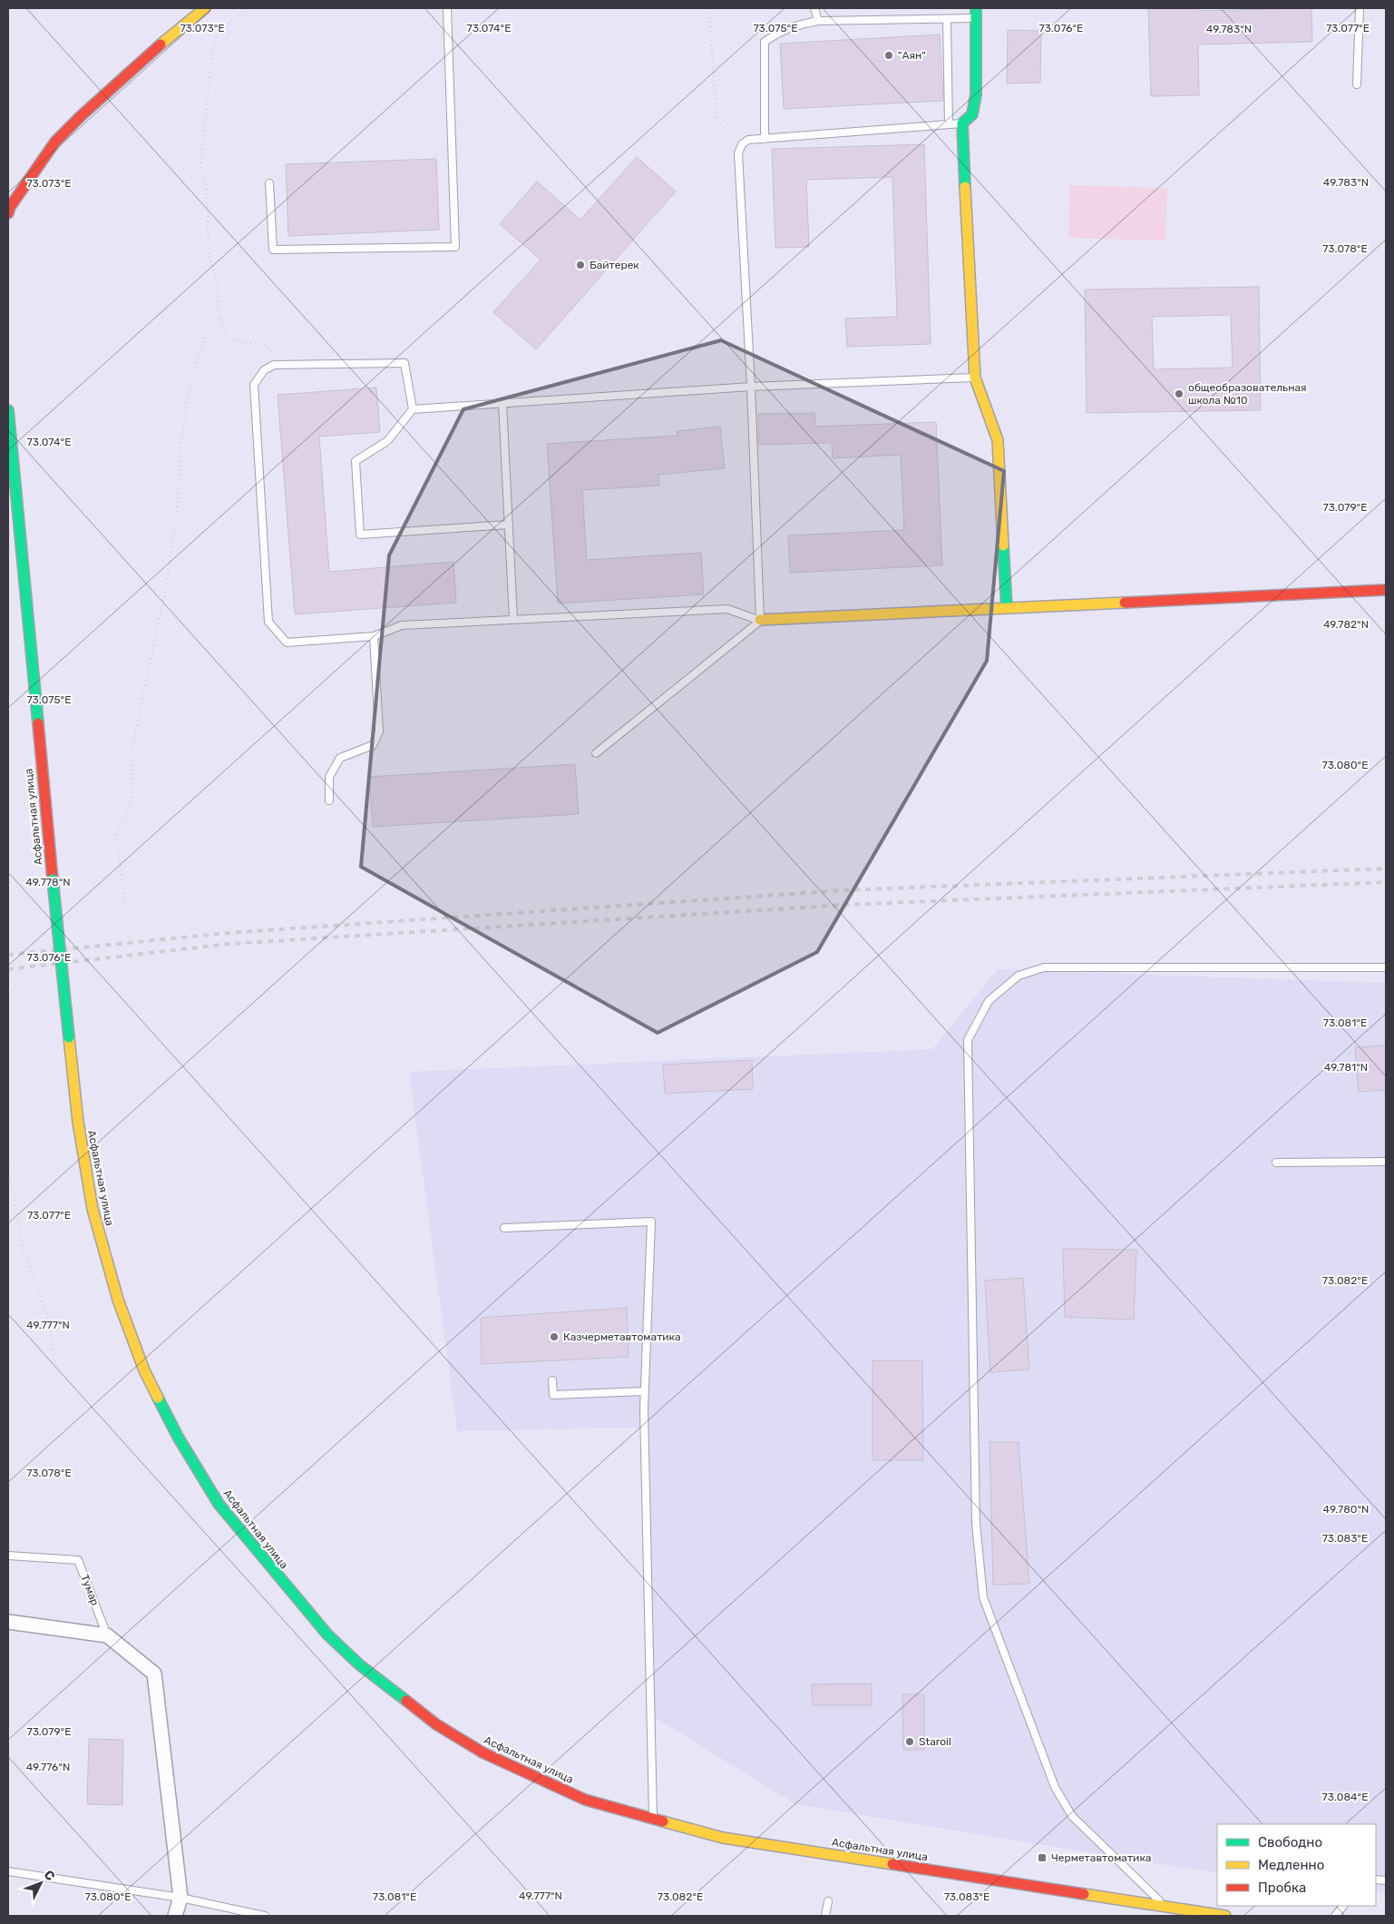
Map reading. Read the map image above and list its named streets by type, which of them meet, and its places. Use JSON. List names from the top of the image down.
{
  "streets": {
    "main road": ["Асфальтная улица"],
    "lane": ["Тумар"]
  },
  "places": {
    "other": [
      "\"Аян\"",
      "Байтерек",
      "общеобразовательная школа №10",
      "Казчерметавтоматика",
      "Staroil"
    ],
    "transit": ["Черметавтоматика"]
  },
  "legend": ["Свободно", "Медленно", "Пробка"],
  "north": "top right",
  "coordinates": [
    "73.076°E",
    "73.073°E",
    "73.074°E",
    "73.075°E",
    "73.077°E",
    "49.783°N",
    "73.078°E",
    "73.079°E",
    "49.782°N",
    "73.080°E",
    "49.778°N",
    "73.081°E",
    "49.781°N",
    "73.082°E",
    "49.777°N",
    "49.780°N",
    "73.083°E",
    "49.776°N",
    "73.084°E"
  ]
}
